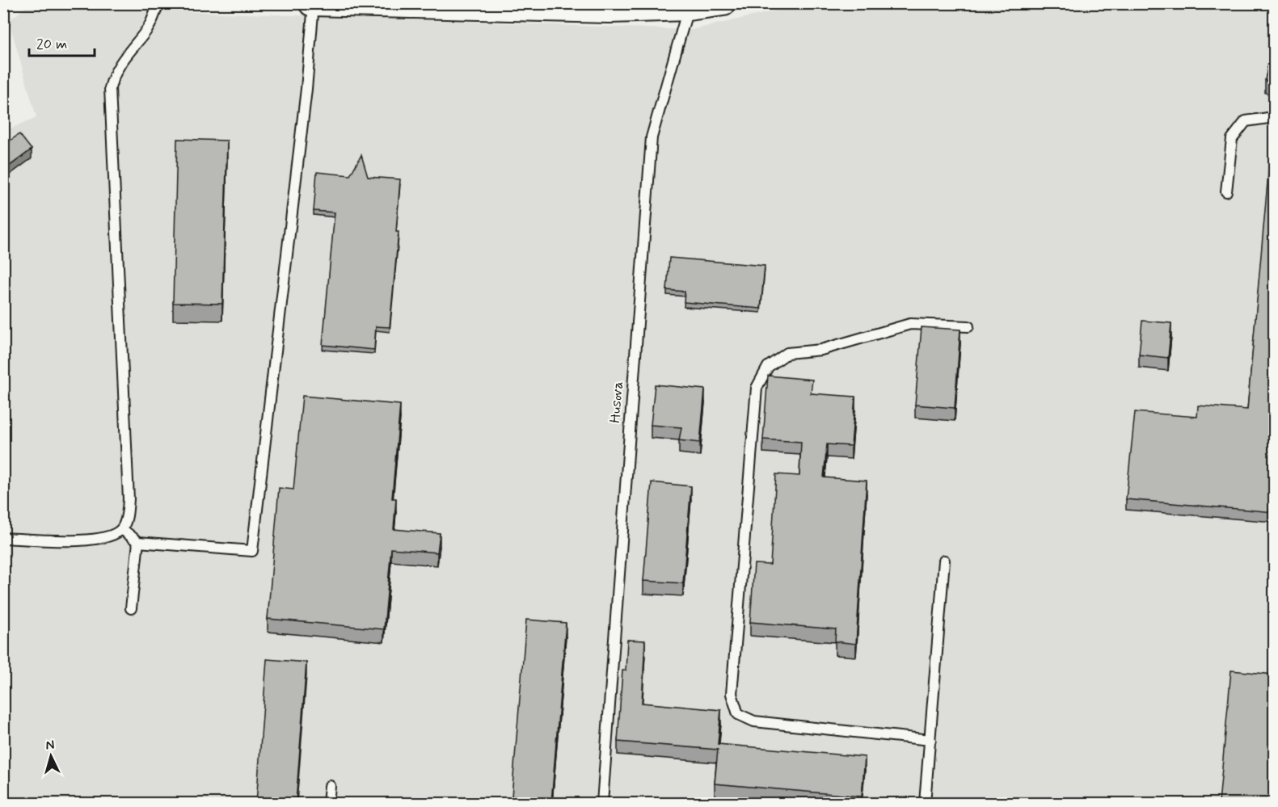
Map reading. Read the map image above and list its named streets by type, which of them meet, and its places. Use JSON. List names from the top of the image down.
{
  "streets": {
    "lane": ["Husova"]
  },
  "scale_bar": "20 m",
  "north": "top"
}
